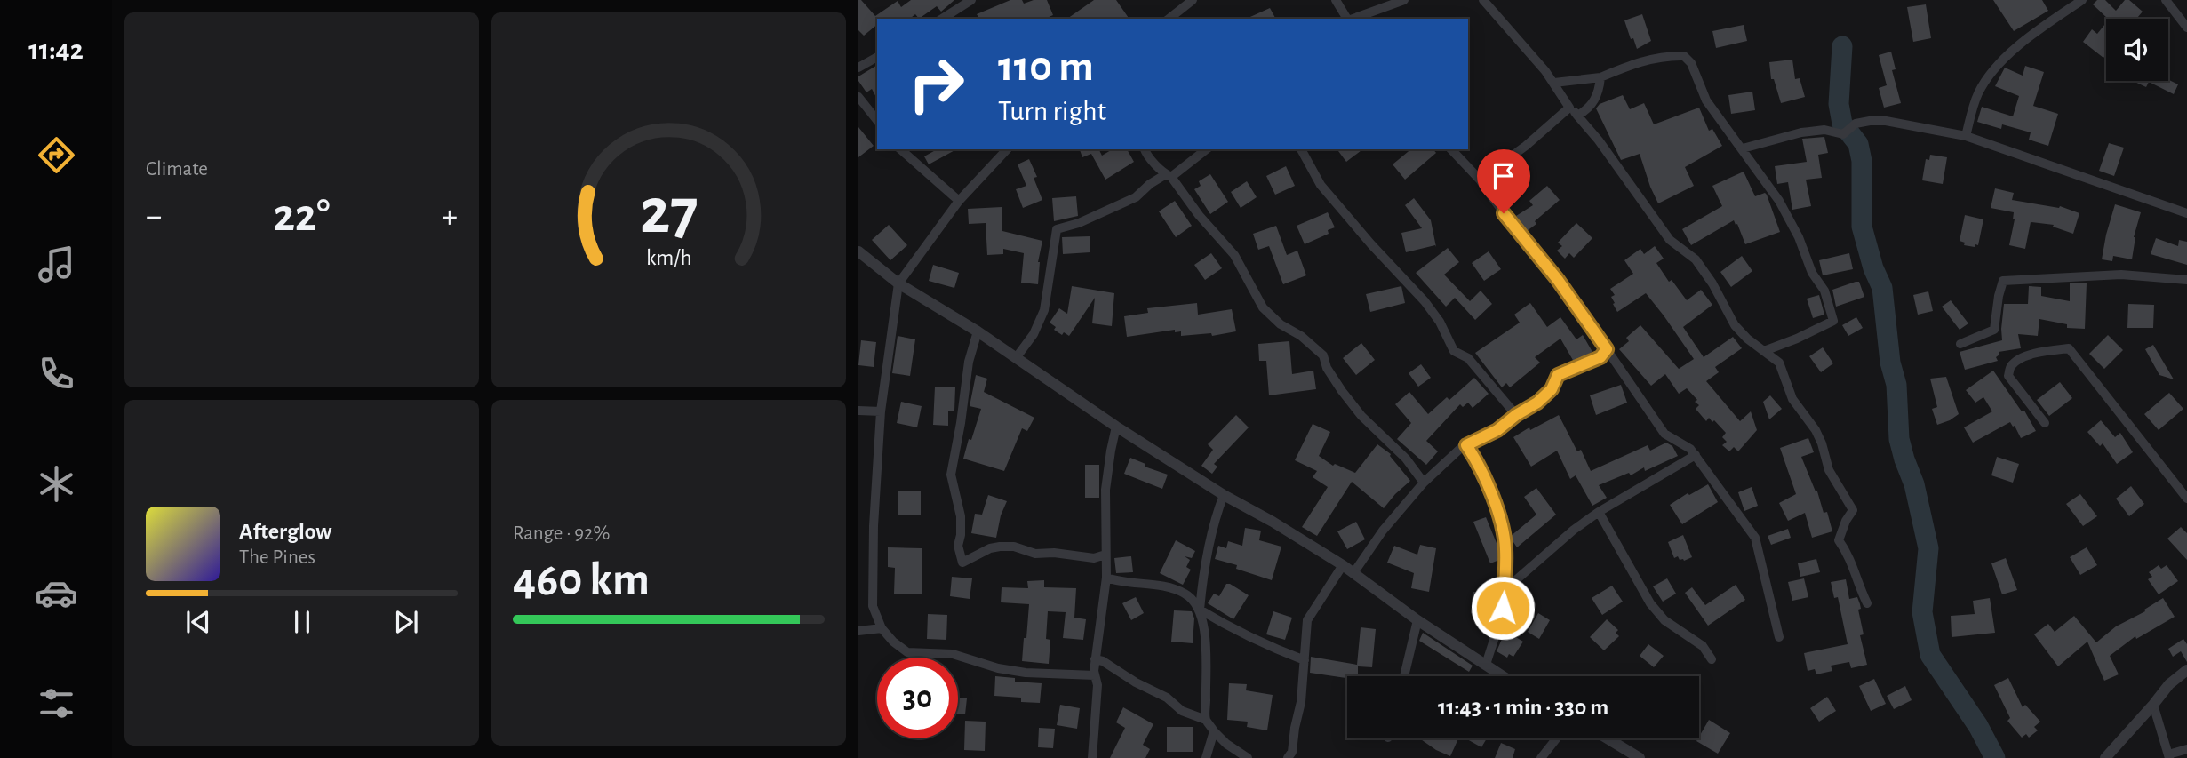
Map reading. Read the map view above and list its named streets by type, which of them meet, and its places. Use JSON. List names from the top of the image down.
{
  "page": {
    "tabs": "11:42",
    "tile": [
      "Climate",
      ["Range · 92%", "460 km"]
    ],
    "turn": ["110 m", "Turn right"],
    "heat": ["−", "22°", "+"],
    "song": ["Afterglow", "The Pines"],
    "limit": "30",
    "trip": "11:43 · 1 min · 330 m",
    "gauge": ["27", "km/h"]
  }
}
